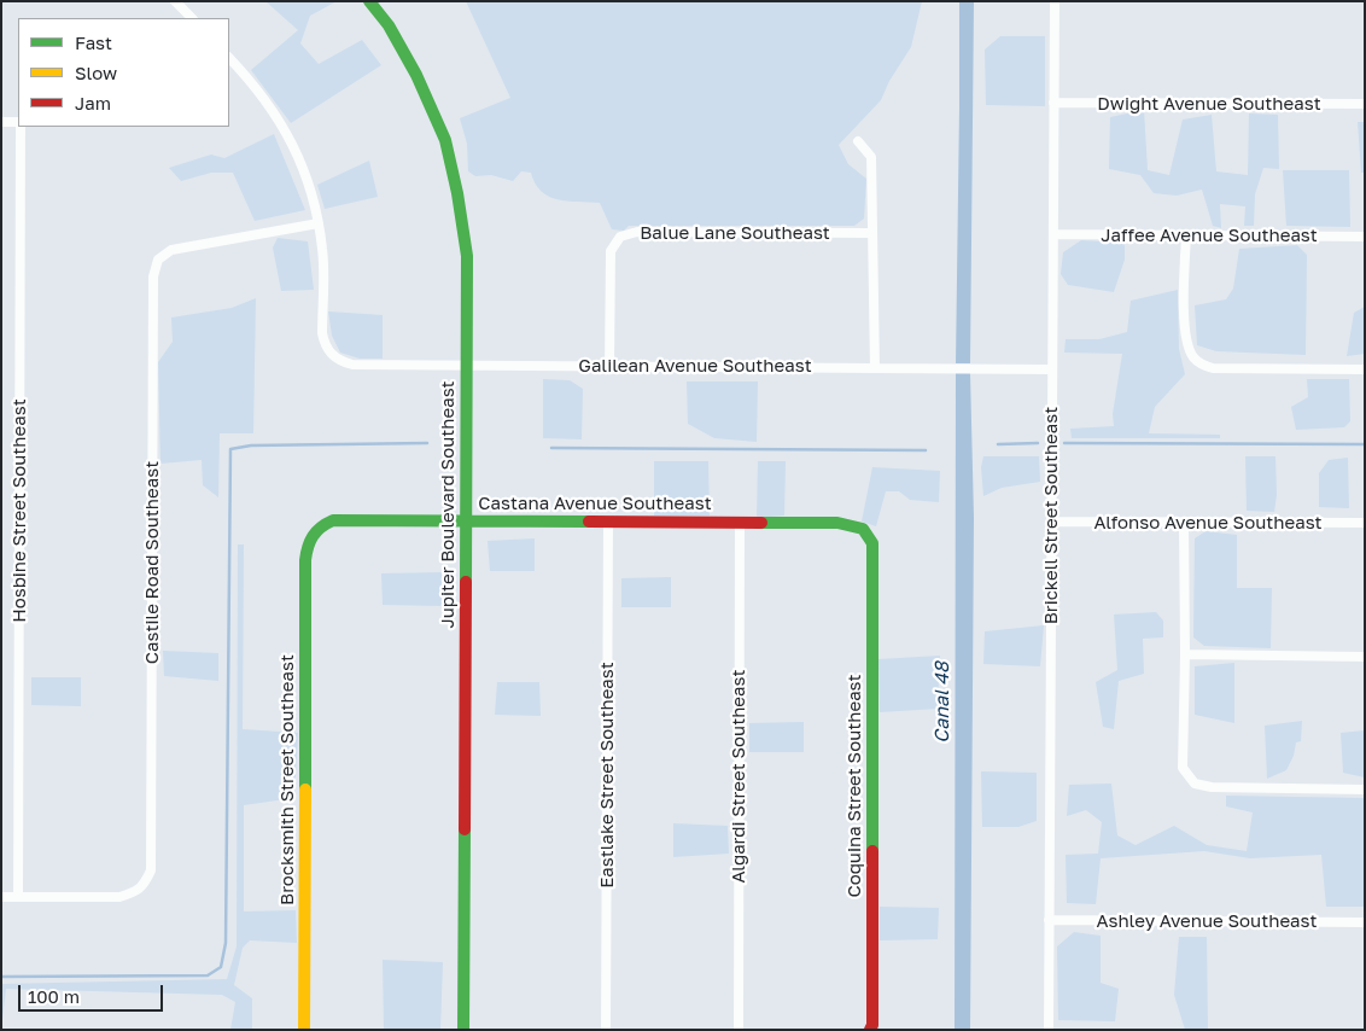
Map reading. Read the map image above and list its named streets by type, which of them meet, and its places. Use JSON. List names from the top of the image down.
{
  "streets": {
    "street": [
      "Dwight Avenue Southeast",
      "Balue Lane Southeast",
      "Jaffee Avenue Southeast",
      "Galilean Avenue Southeast",
      "Castana Avenue Southeast",
      "Jupiter Boulevard Southeast",
      "Hosbine Street Southeast",
      "Brickell Street Southeast",
      "Alfonso Avenue Southeast",
      "Castile Road Southeast",
      "Eastlake Street Southeast",
      "Algardi Street Southeast",
      "Brocksmith Street Southeast",
      "Coquina Street Southeast",
      "Ashley Avenue Southeast"
    ]
  },
  "crossings": [
    ["Dwight Avenue Southeast", "Brickell Street Southeast"],
    ["Balue Lane Southeast", "Galilean Avenue Southeast"],
    ["Jaffee Avenue Southeast", "Brickell Street Southeast"],
    ["Galilean Avenue Southeast", "Jupiter Boulevard Southeast"],
    ["Galilean Avenue Southeast", "Brickell Street Southeast"],
    ["Galilean Avenue Southeast", "Castile Road Southeast"],
    ["Castana Avenue Southeast", "Jupiter Boulevard Southeast"],
    ["Castana Avenue Southeast", "Eastlake Street Southeast"],
    ["Castana Avenue Southeast", "Algardi Street Southeast"],
    ["Castana Avenue Southeast", "Brocksmith Street Southeast"],
    ["Castana Avenue Southeast", "Coquina Street Southeast"],
    ["Hosbine Street Southeast", "Castile Road Southeast"],
    ["Brickell Street Southeast", "Alfonso Avenue Southeast"],
    ["Brickell Street Southeast", "Ashley Avenue Southeast"]
  ],
  "water": ["Canal 48"],
  "legend": ["Fast", "Slow", "Jam"],
  "scale_bar": "100 m"
}
